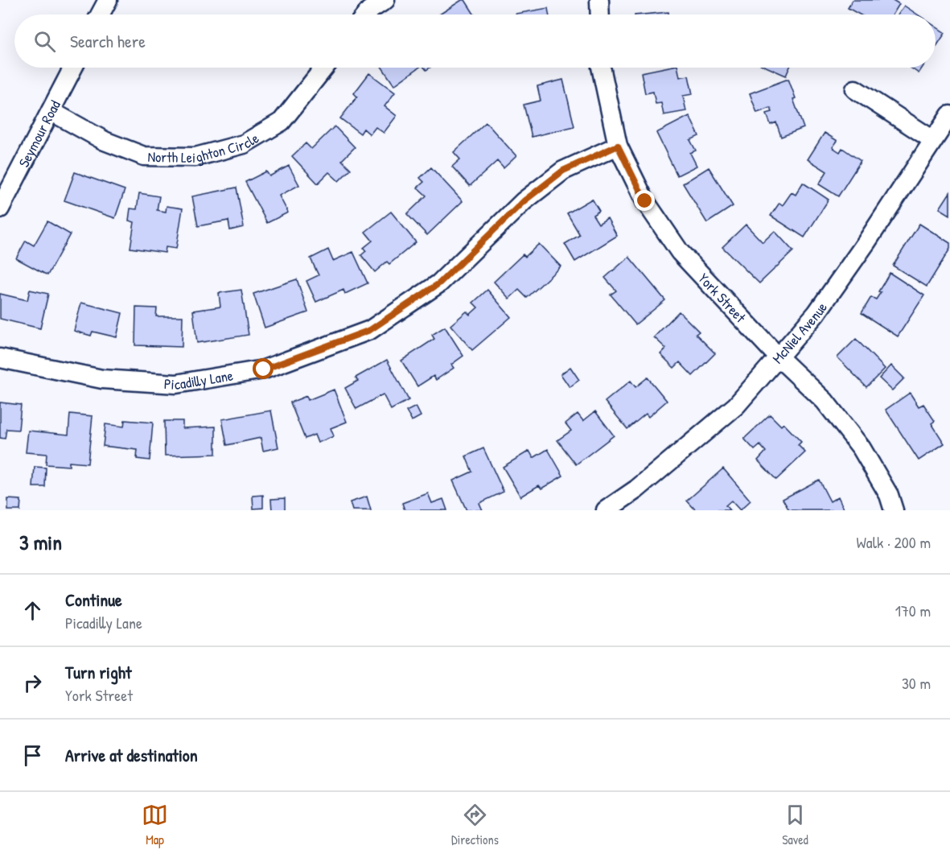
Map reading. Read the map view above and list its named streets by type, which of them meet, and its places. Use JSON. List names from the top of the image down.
{
  "streets": {
    "street": [
      "Seymour Road",
      "North Leighton Circle",
      "York Street",
      "McNiel Avenue",
      "Picadilly Lane"
    ]
  },
  "crossings": [
    ["Seymour Road", "North Leighton Circle"],
    ["York Street", "McNiel Avenue"],
    ["York Street", "Picadilly Lane"]
  ],
  "page": {
    "search": "Search here",
    "heading": ["3 min", "Walk · 200 m"],
    "list": [
      ["Continue", "Picadilly Lane", "170 m"],
      ["Turn right", "York Street", "30 m"],
      "Arrive at destination"
    ],
    "nav": ["Map", "Directions", "Saved"]
  }
}
